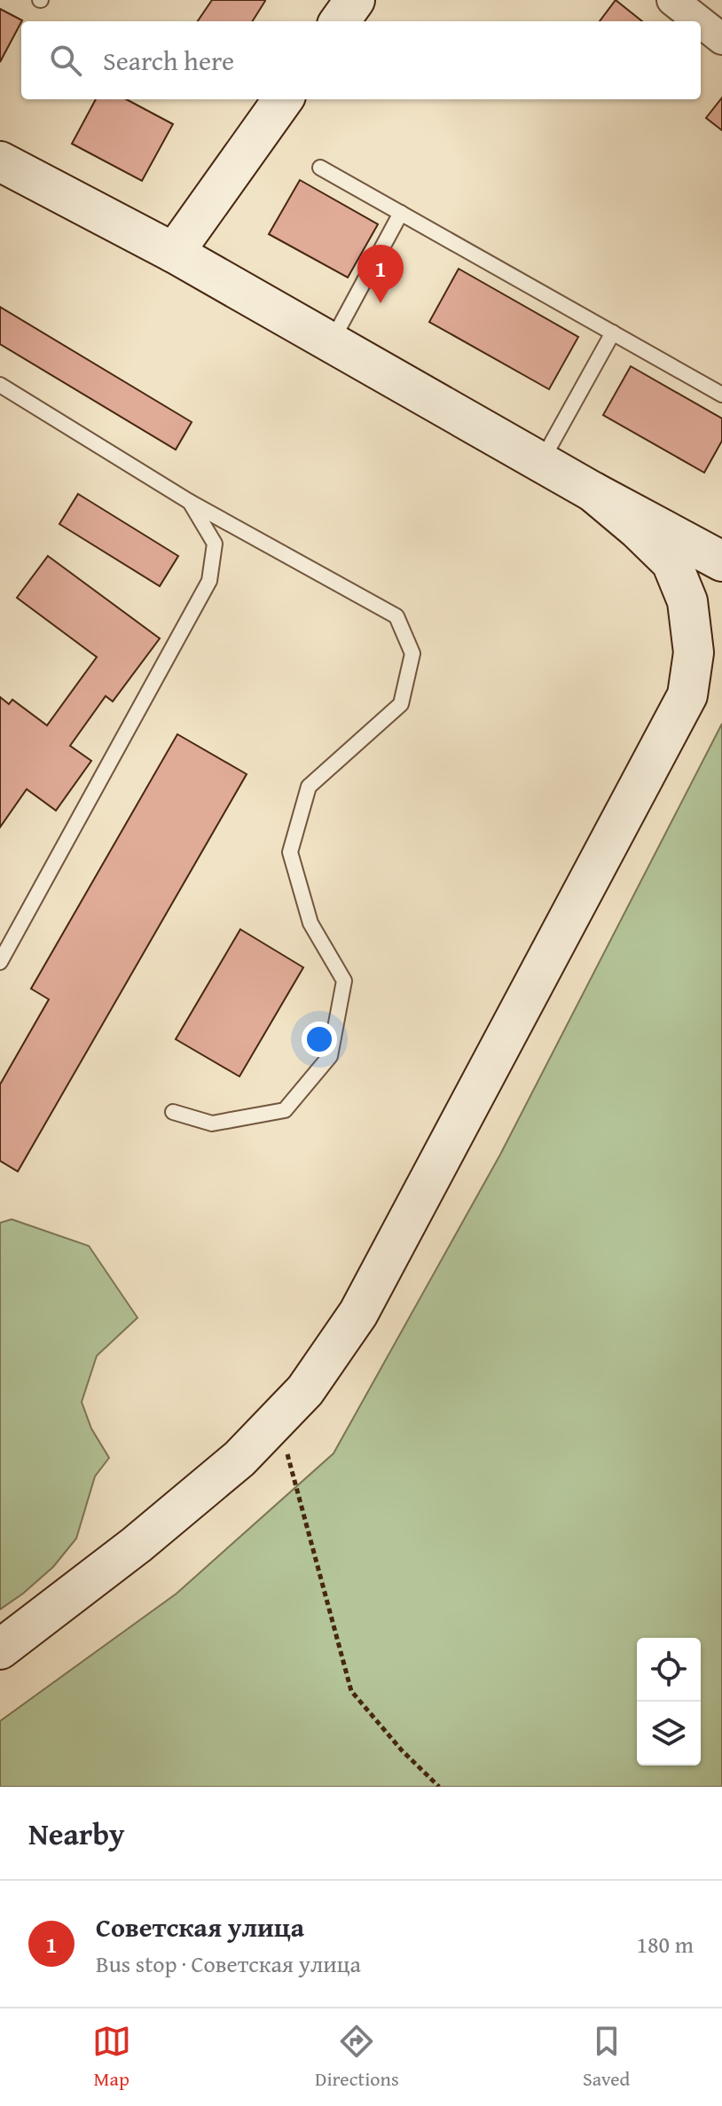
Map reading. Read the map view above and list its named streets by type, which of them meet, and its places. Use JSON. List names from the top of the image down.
{
  "page": {
    "search": "Search here",
    "pins": "1",
    "heading": "Nearby",
    "list": [
      {
        "mark": "1",
        "name": "Советская улица",
        "note": "Bus stop · Советская улица",
        "value": "180 m"
      }
    ],
    "nav": ["Map", "Directions", "Saved"]
  }
}
